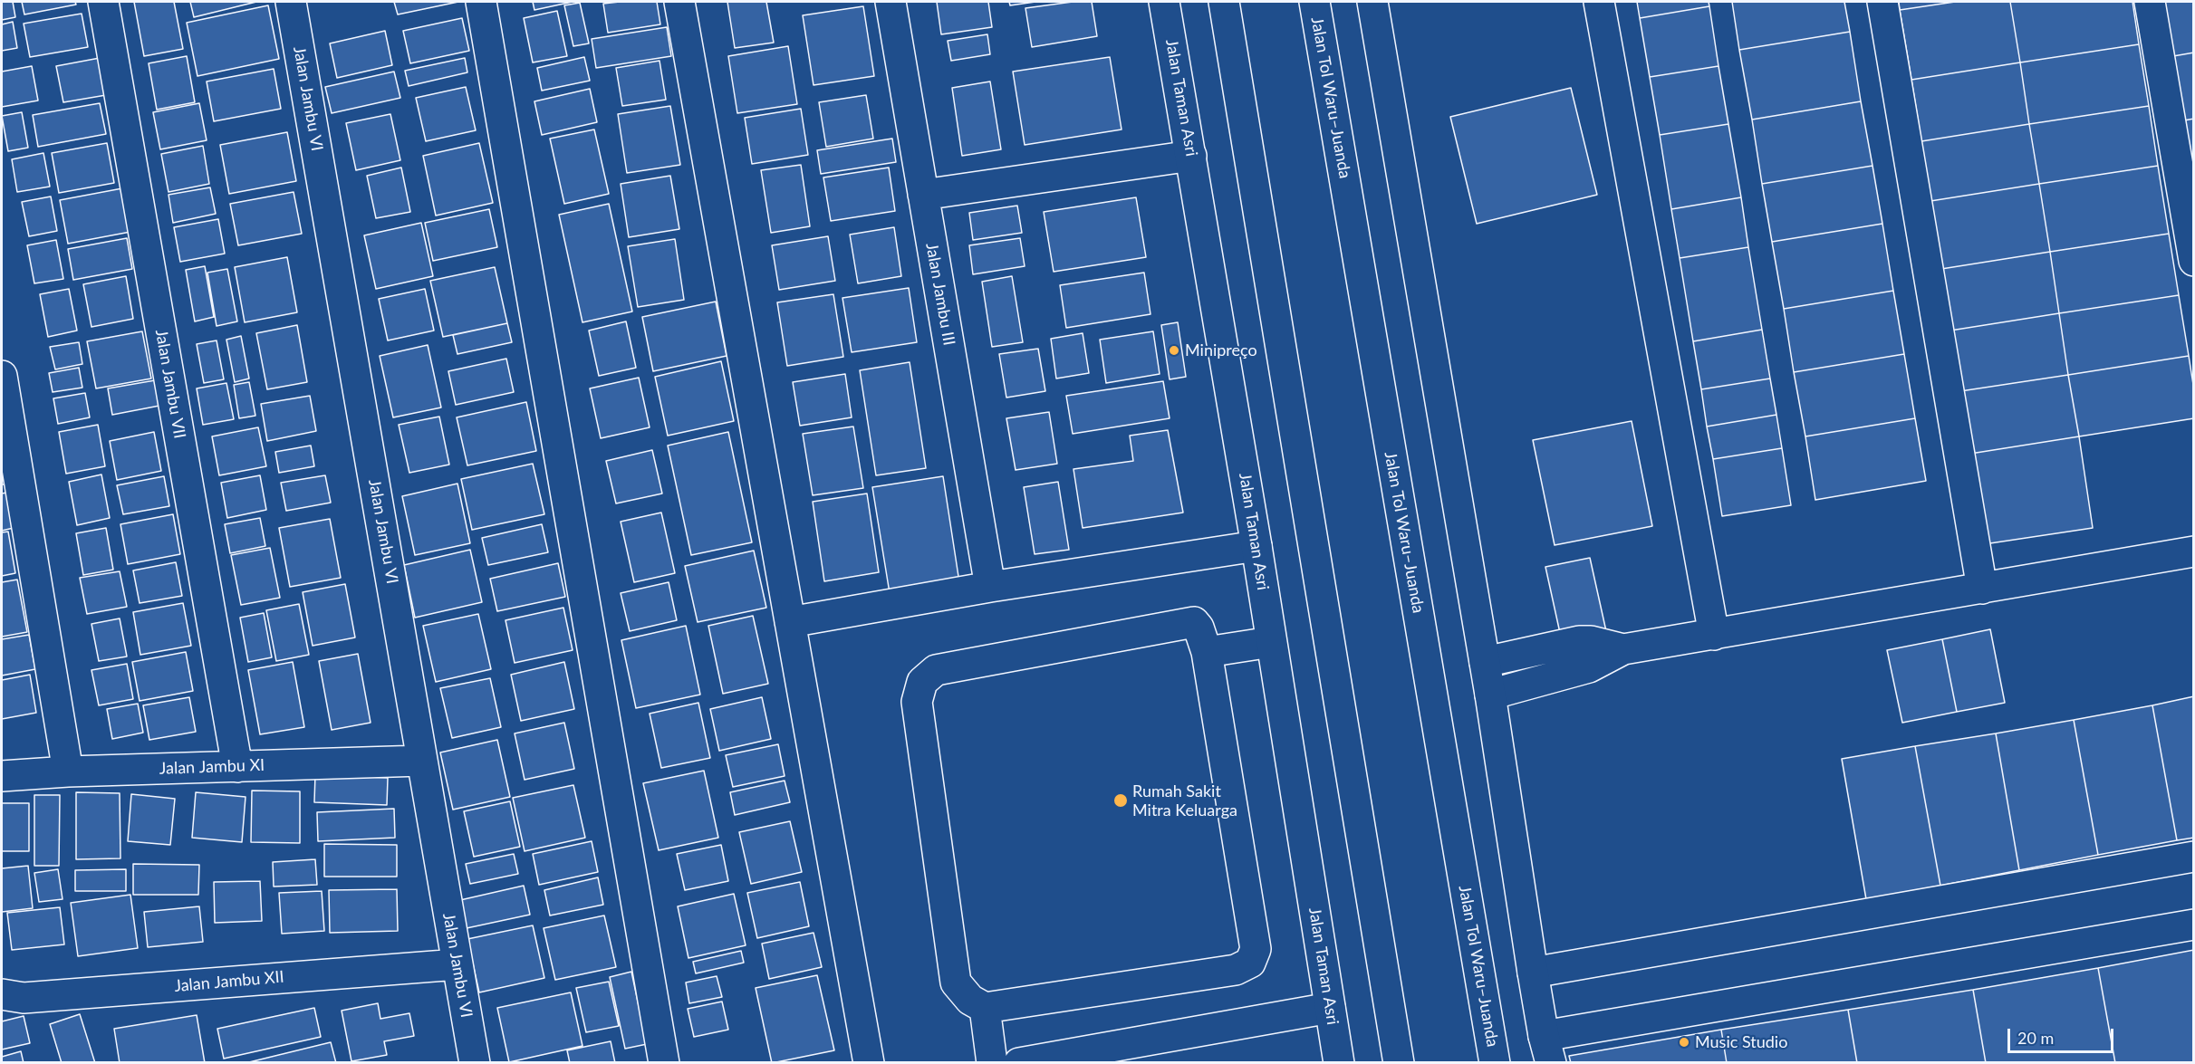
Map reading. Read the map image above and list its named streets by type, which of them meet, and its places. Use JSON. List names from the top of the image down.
{
  "streets": {
    "main road": [
      "Jalan Taman Asri",
      "Jalan Tol Waru–Juanda",
      "Jalan Jambu VI",
      "Jalan Jambu III",
      "Jalan Jambu VII",
      "Jalan Jambu XI",
      "Jalan Jambu XII"
    ]
  },
  "crossings": [
    ["Jalan Jambu VI", "Jalan Jambu XI"],
    ["Jalan Jambu VI", "Jalan Jambu XII"],
    ["Jalan Jambu VII", "Jalan Jambu XI"]
  ],
  "places": ["Minipreço", "Rumah Sakit Mitra Keluarga", "Music Studio"],
  "scale_bar": "20 m"
}
